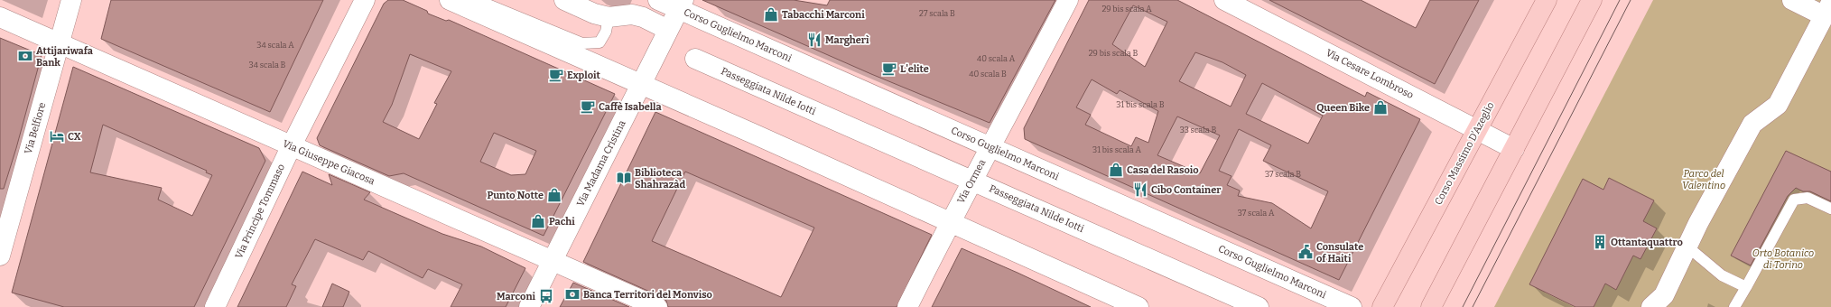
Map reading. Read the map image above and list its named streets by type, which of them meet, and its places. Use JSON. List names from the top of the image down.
{
  "streets": {
    "main road": ["Corso Massimo D'Azeglio"],
    "street": [
      "Corso Guglielmo Marconi",
      "Via Cesare Lombroso",
      "Passeggiata Nilde Iotti",
      "Via Belfiore",
      "Via Giuseppe Giacosa",
      "Via Madama Cristina",
      "Via Ormea",
      "Via Principe Tommaso"
    ]
  },
  "crossings": [
    ["Corso Guglielmo Marconi", "Via Madama Cristina"],
    ["Corso Guglielmo Marconi", "Via Ormea"],
    ["Via Cesare Lombroso", "Corso Massimo D'Azeglio"],
    ["Passeggiata Nilde Iotti", "Via Ormea"],
    ["Via Belfiore", "Via Giuseppe Giacosa"],
    ["Via Giuseppe Giacosa", "Via Madama Cristina"],
    ["Via Giuseppe Giacosa", "Via Principe Tommaso"]
  ],
  "parks": ["Parco del Valentino", "Orto Botanico di Torino"],
  "places": {
    "shop": [
      "Tabacchi Marconi",
      "Queen Bike",
      "Casa del Rasoio",
      "Punto Notte",
      "Pachi"
    ],
    "restaurant": ["Margherì", "Cibo Container"],
    "bank": ["Attijariwafa Bank", "Banca Territori del Monviso"],
    "cafe": ["L'elite", "Exploit", "Caffè Isabella"],
    "hotel": ["CX"],
    "library": ["Biblioteca Shahrazàd"],
    "building": ["Ottantaquattro"],
    "public building": ["Consulate of Haiti"],
    "bus stop": ["Marconi"]
  },
  "house_numbers": [
    "29 bis scala A",
    "27 scala B",
    "34 scala A",
    "29 bis scala B",
    "40 scala A",
    "34 scala B",
    "40 scala B",
    "31 bis scala B",
    "33 scala B",
    "31 bis scala A",
    "37 scala B",
    "37 scala A"
  ]
}
